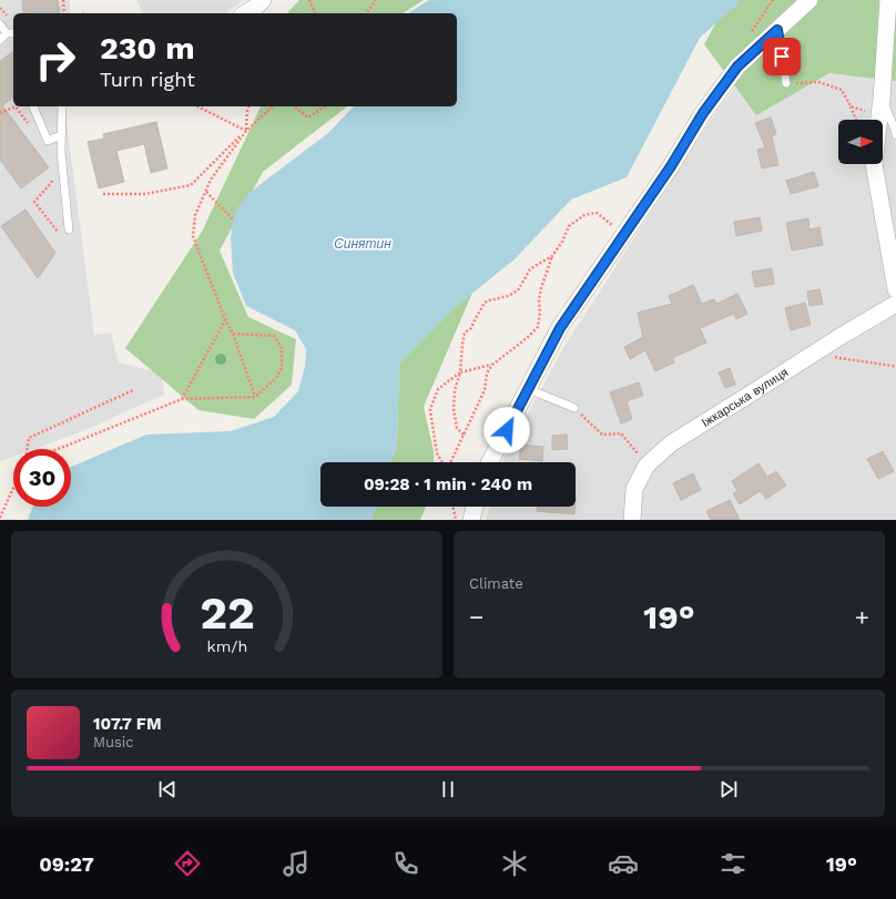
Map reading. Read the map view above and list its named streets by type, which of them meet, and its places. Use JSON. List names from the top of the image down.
{
  "streets": {
    "street": ["Іжкарська вулиця"]
  },
  "water": ["Синятин"],
  "north": "right",
  "page": {
    "turn": ["230 m", "Turn right"],
    "limit": "30",
    "trip": "09:28 · 1 min · 240 m",
    "tile": "Climate",
    "heat": ["−", "19°", "+"],
    "song": ["107.7 FM", "Music"],
    "tabs": ["09:27", "19°"],
    "gauge": ["22", "km/h"]
  }
}
